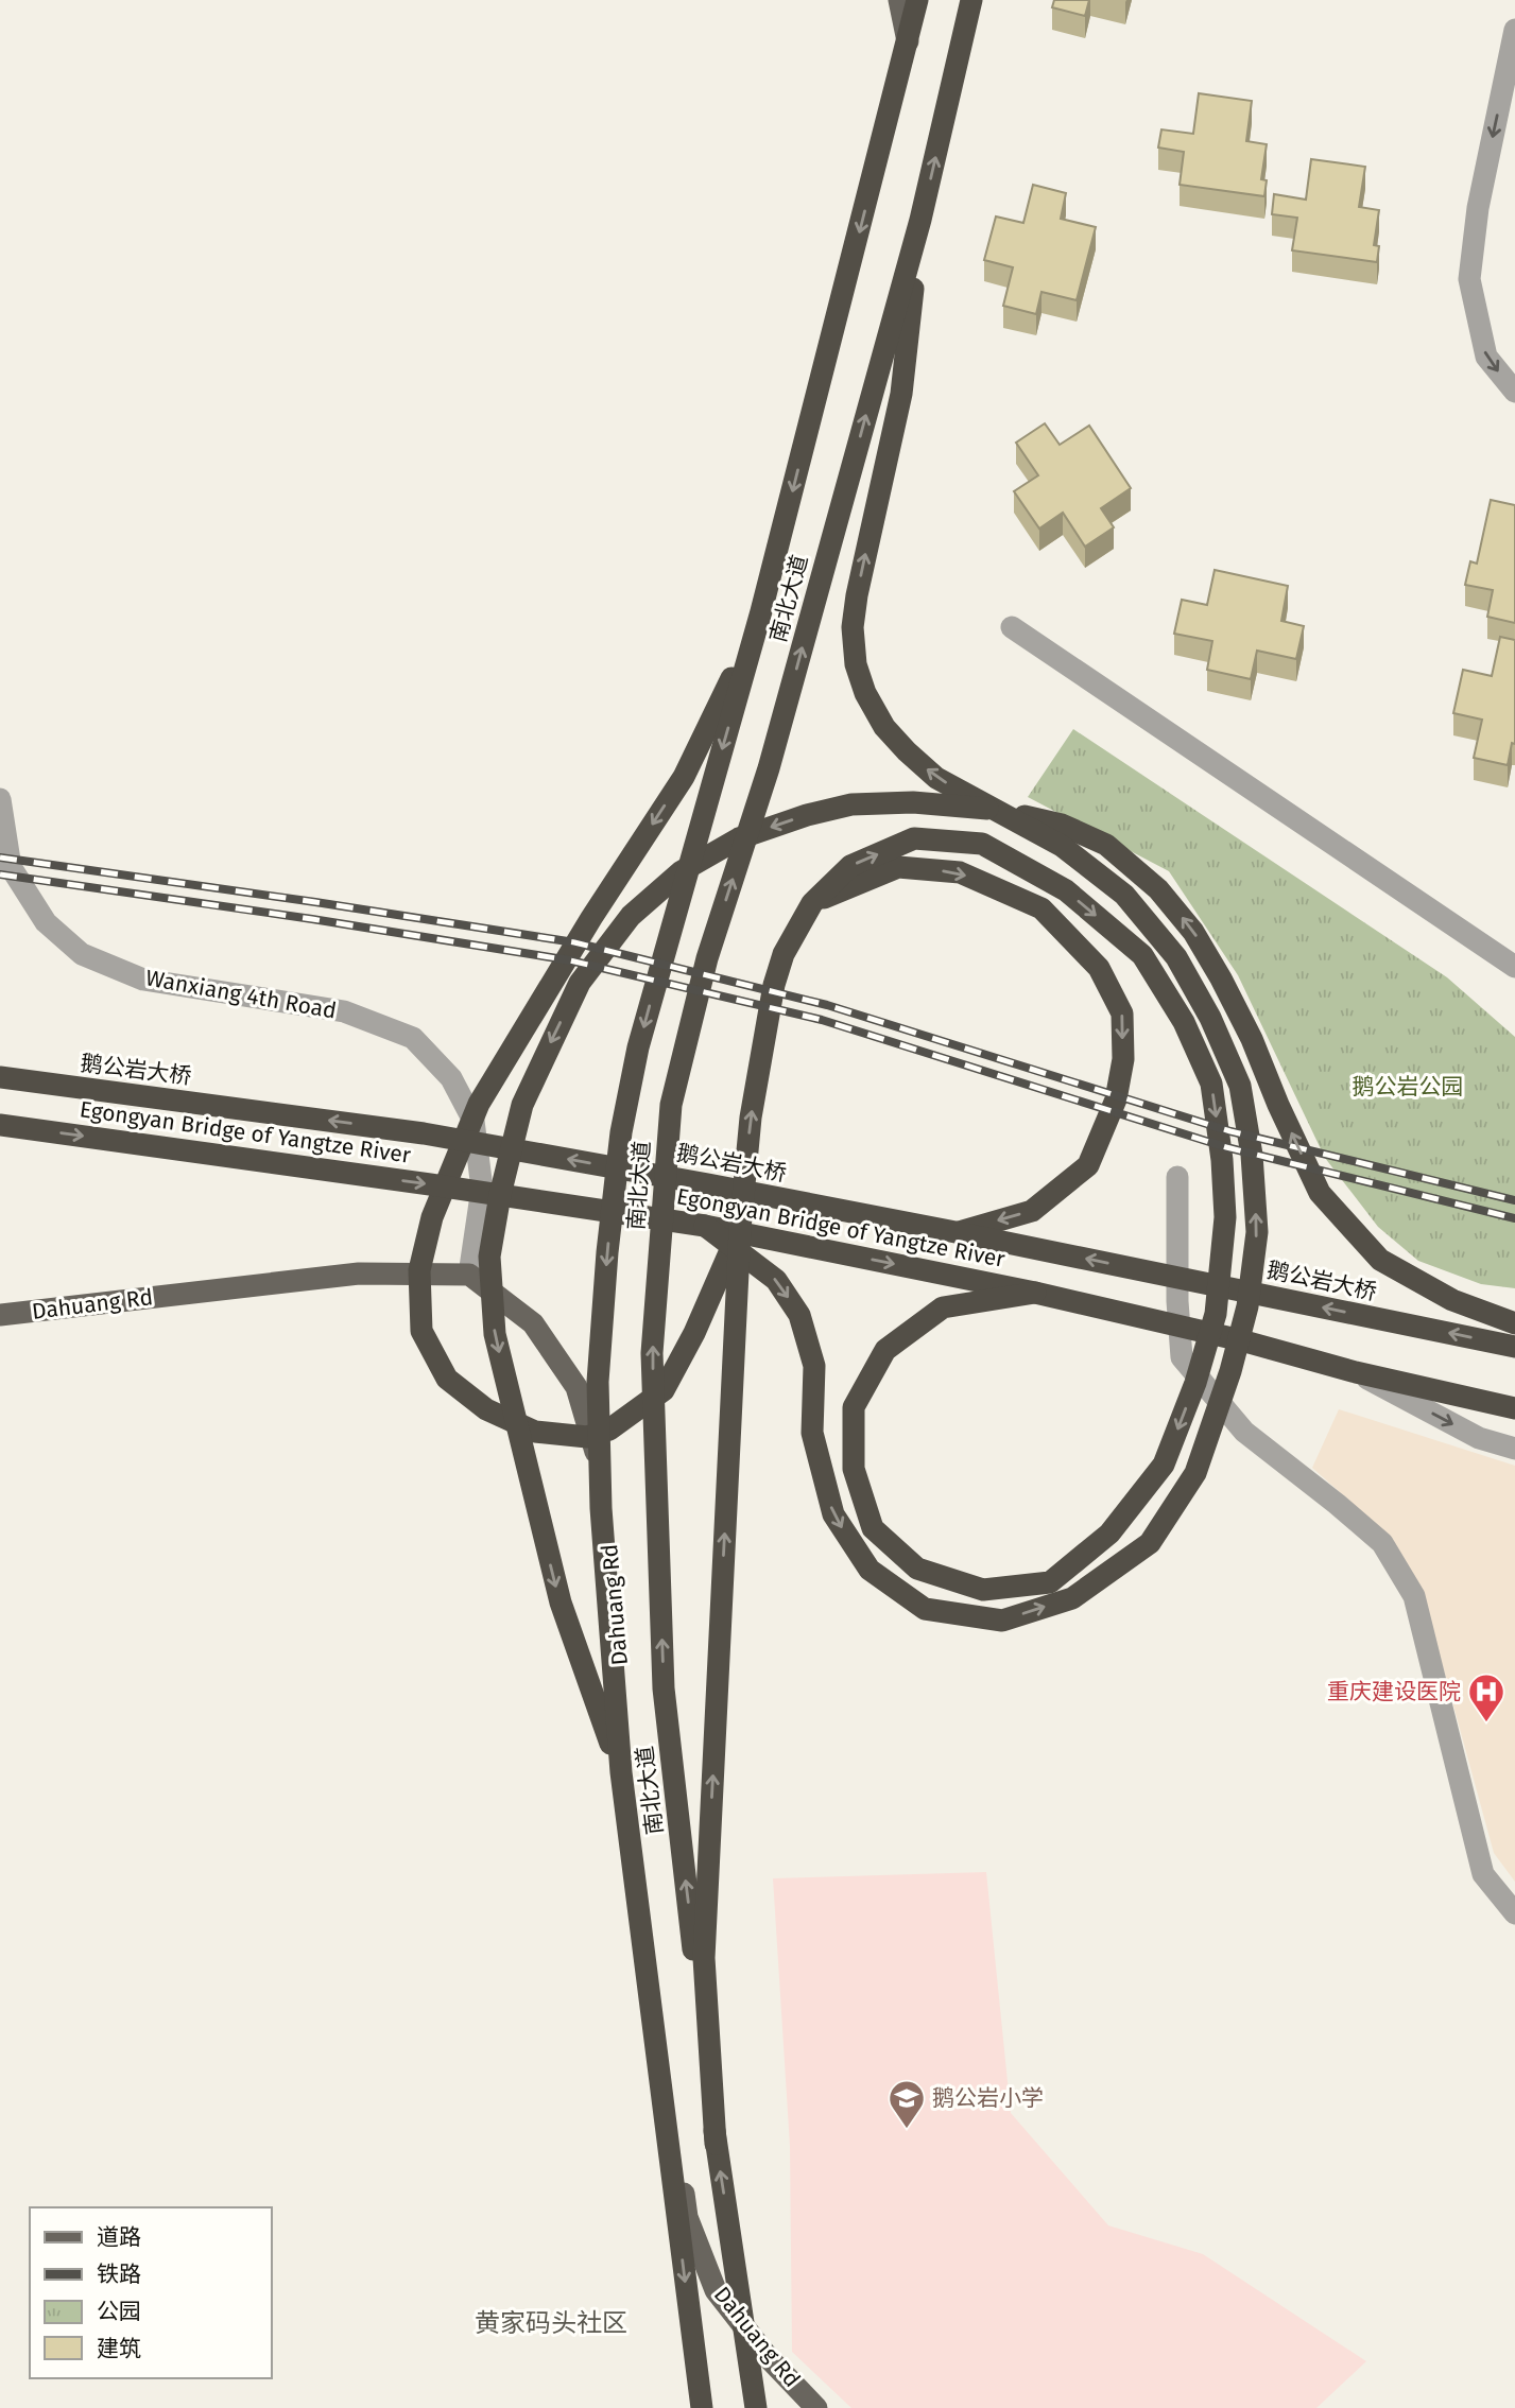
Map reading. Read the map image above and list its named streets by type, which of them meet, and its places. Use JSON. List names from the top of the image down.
{
  "streets": {
    "highway": ["南北大道", "鹅公岩大桥", "Egongyan Bridge of Yangtze River"],
    "main road": ["Dahuang Rd"],
    "street": ["Wanxiang 4th Road"]
  },
  "crossings": [
    ["Wanxiang 4th Road", "Dahuang Rd"]
  ],
  "one_way": ["鹅公岩大桥", "Egongyan Bridge of Yangtze River"],
  "districts": ["黄家码头社区"],
  "parks": ["鹅公岩公园"],
  "places": {
    "hospital": ["重庆建设医院"],
    "school or university": ["鹅公岩小学"]
  },
  "legend": [
    "道路",
    "铁路",
    "公园",
    "建筑"
  ]
}
